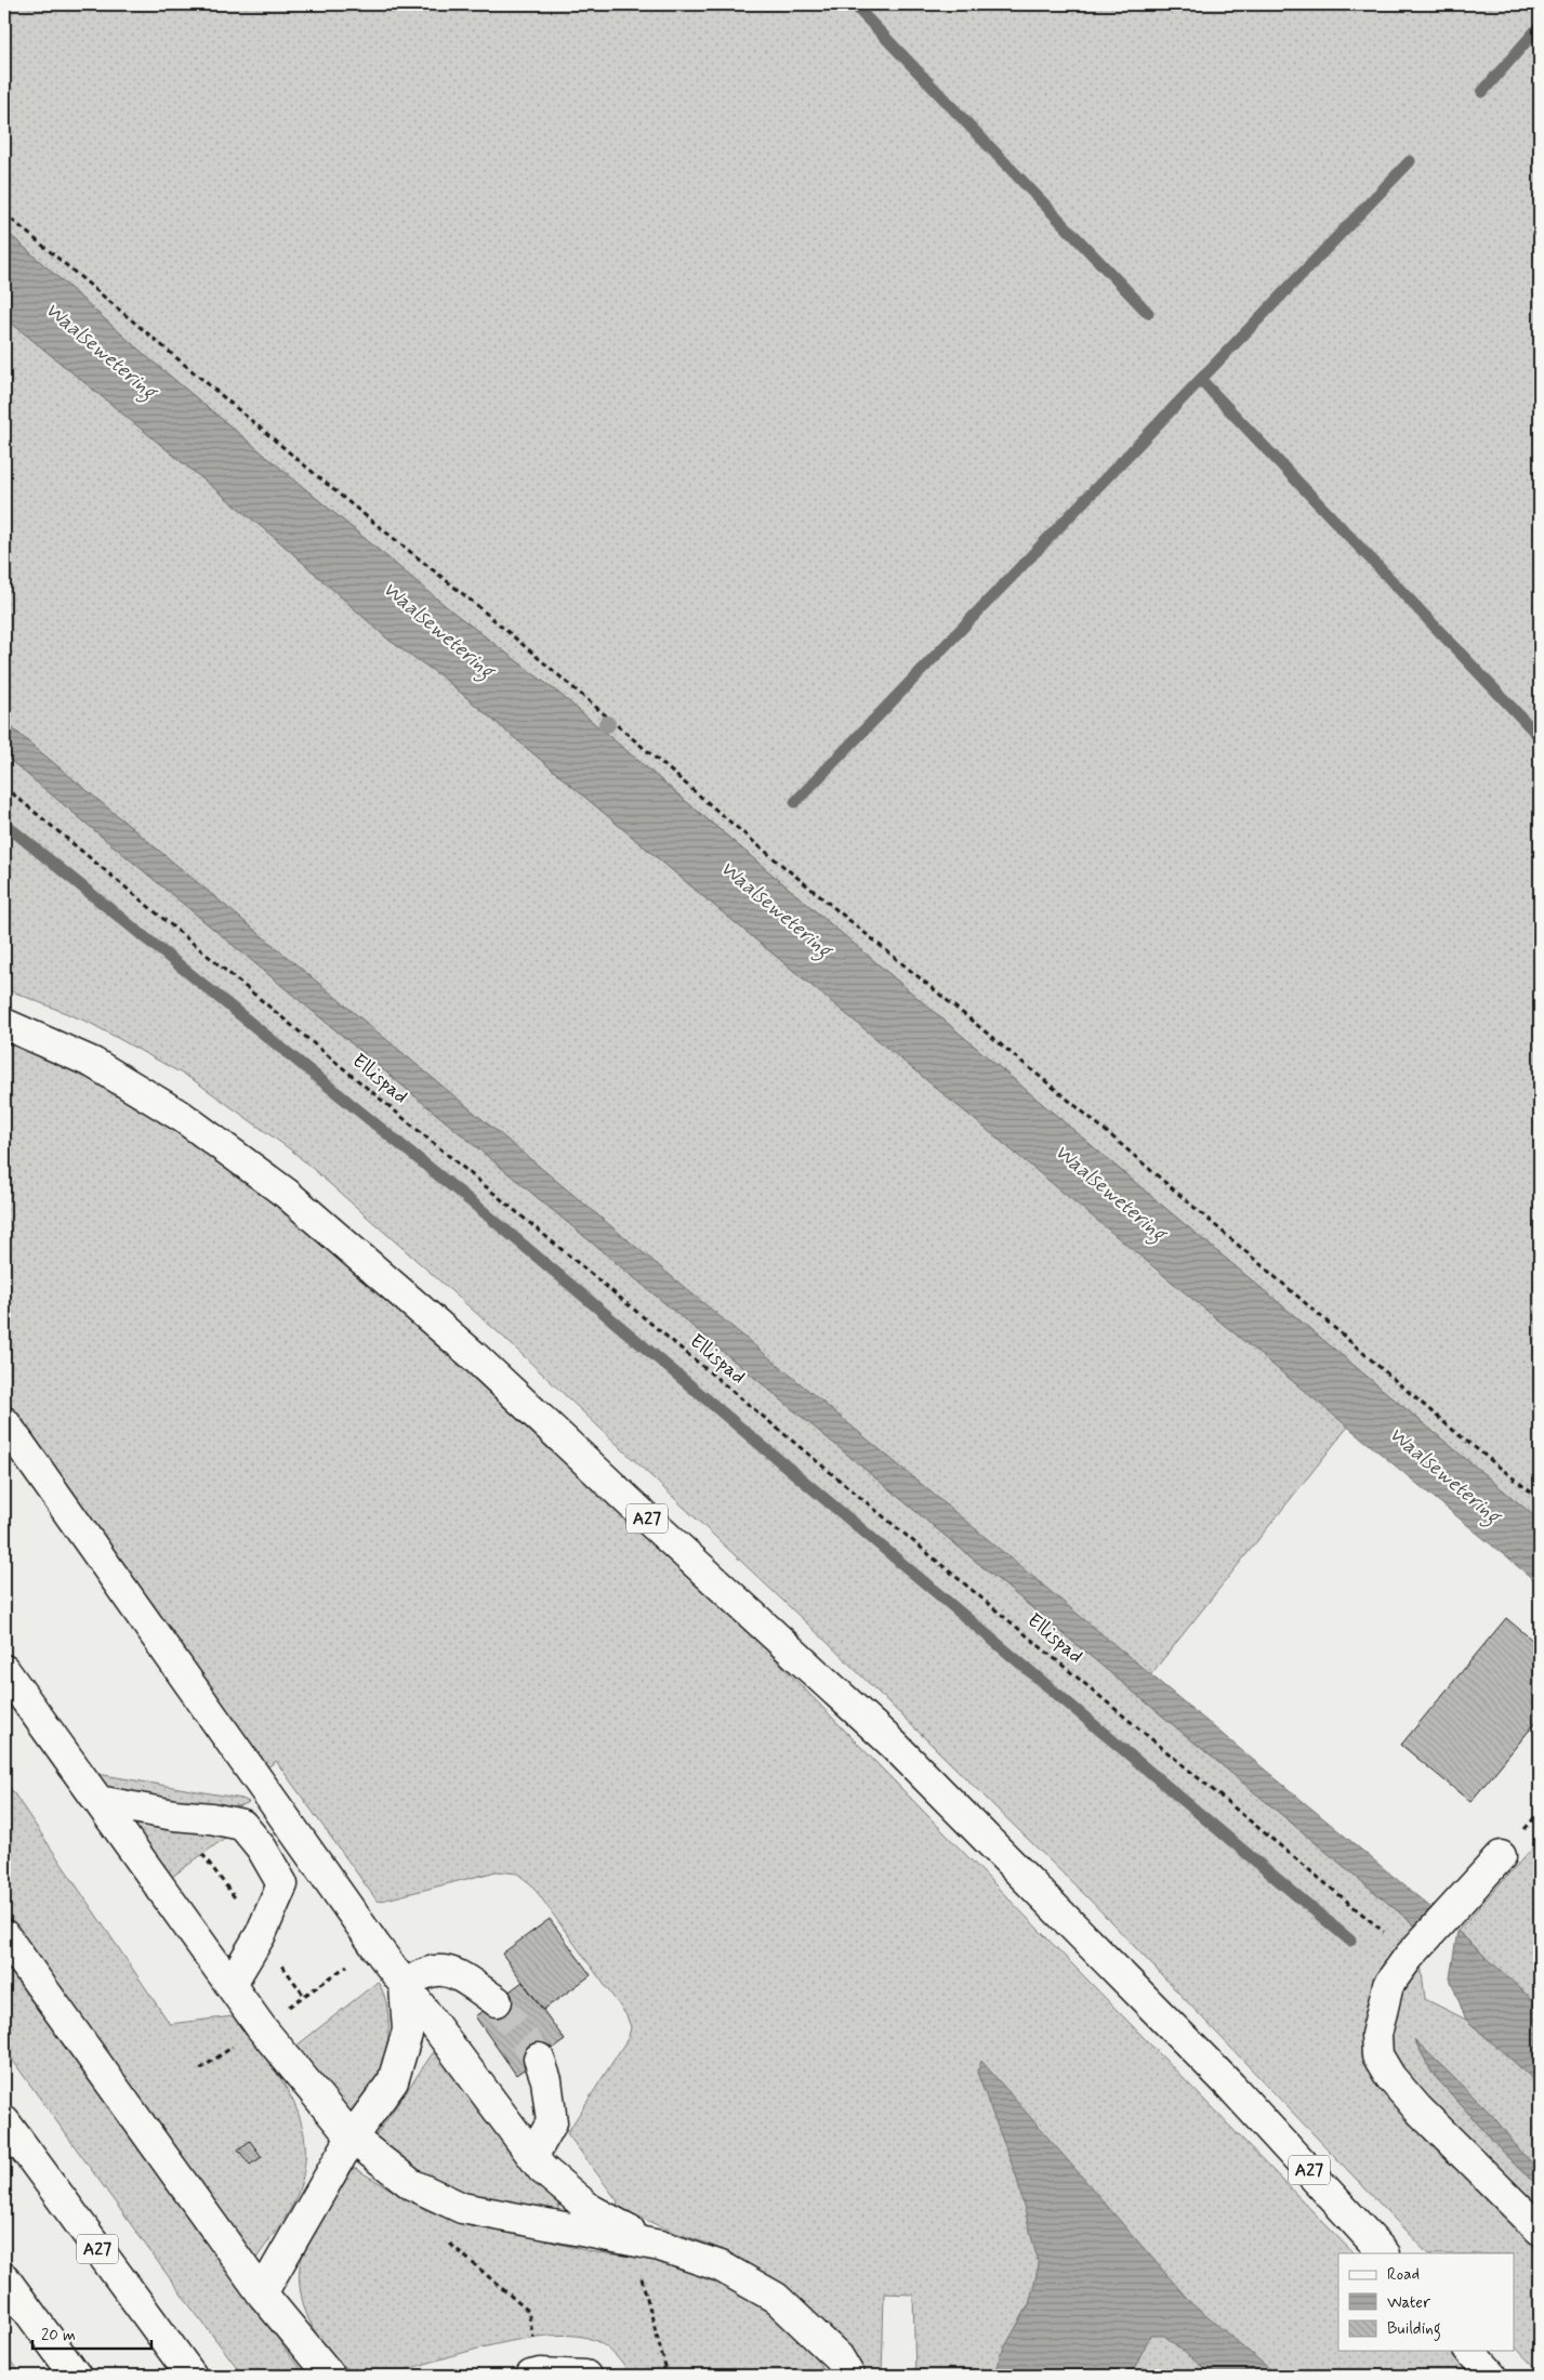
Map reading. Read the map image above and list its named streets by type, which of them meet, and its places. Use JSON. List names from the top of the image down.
{
  "streets": {
    "main road": ["A27"],
    "path": ["Ellispad"]
  },
  "water": ["Waalsewetering"],
  "legend": ["Road", "Water", "Building"],
  "scale_bar": "20 m"
}
